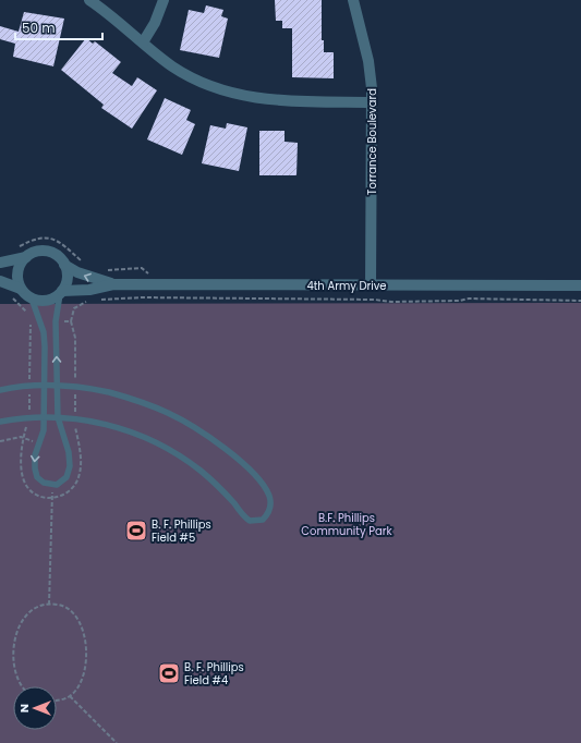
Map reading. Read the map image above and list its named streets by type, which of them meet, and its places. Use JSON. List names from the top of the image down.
{
  "streets": {
    "street": ["Torrance Boulevard", "4th Army Drive"]
  },
  "crossings": [
    ["Torrance Boulevard", "4th Army Drive"]
  ],
  "parks": ["B.F. Phillips Community Park"],
  "places": {
    "sports": ["B. F. Phillips Field #5", "B. F. Phillips Field #4"]
  },
  "scale_bar": "50 m",
  "north": "left"
}
